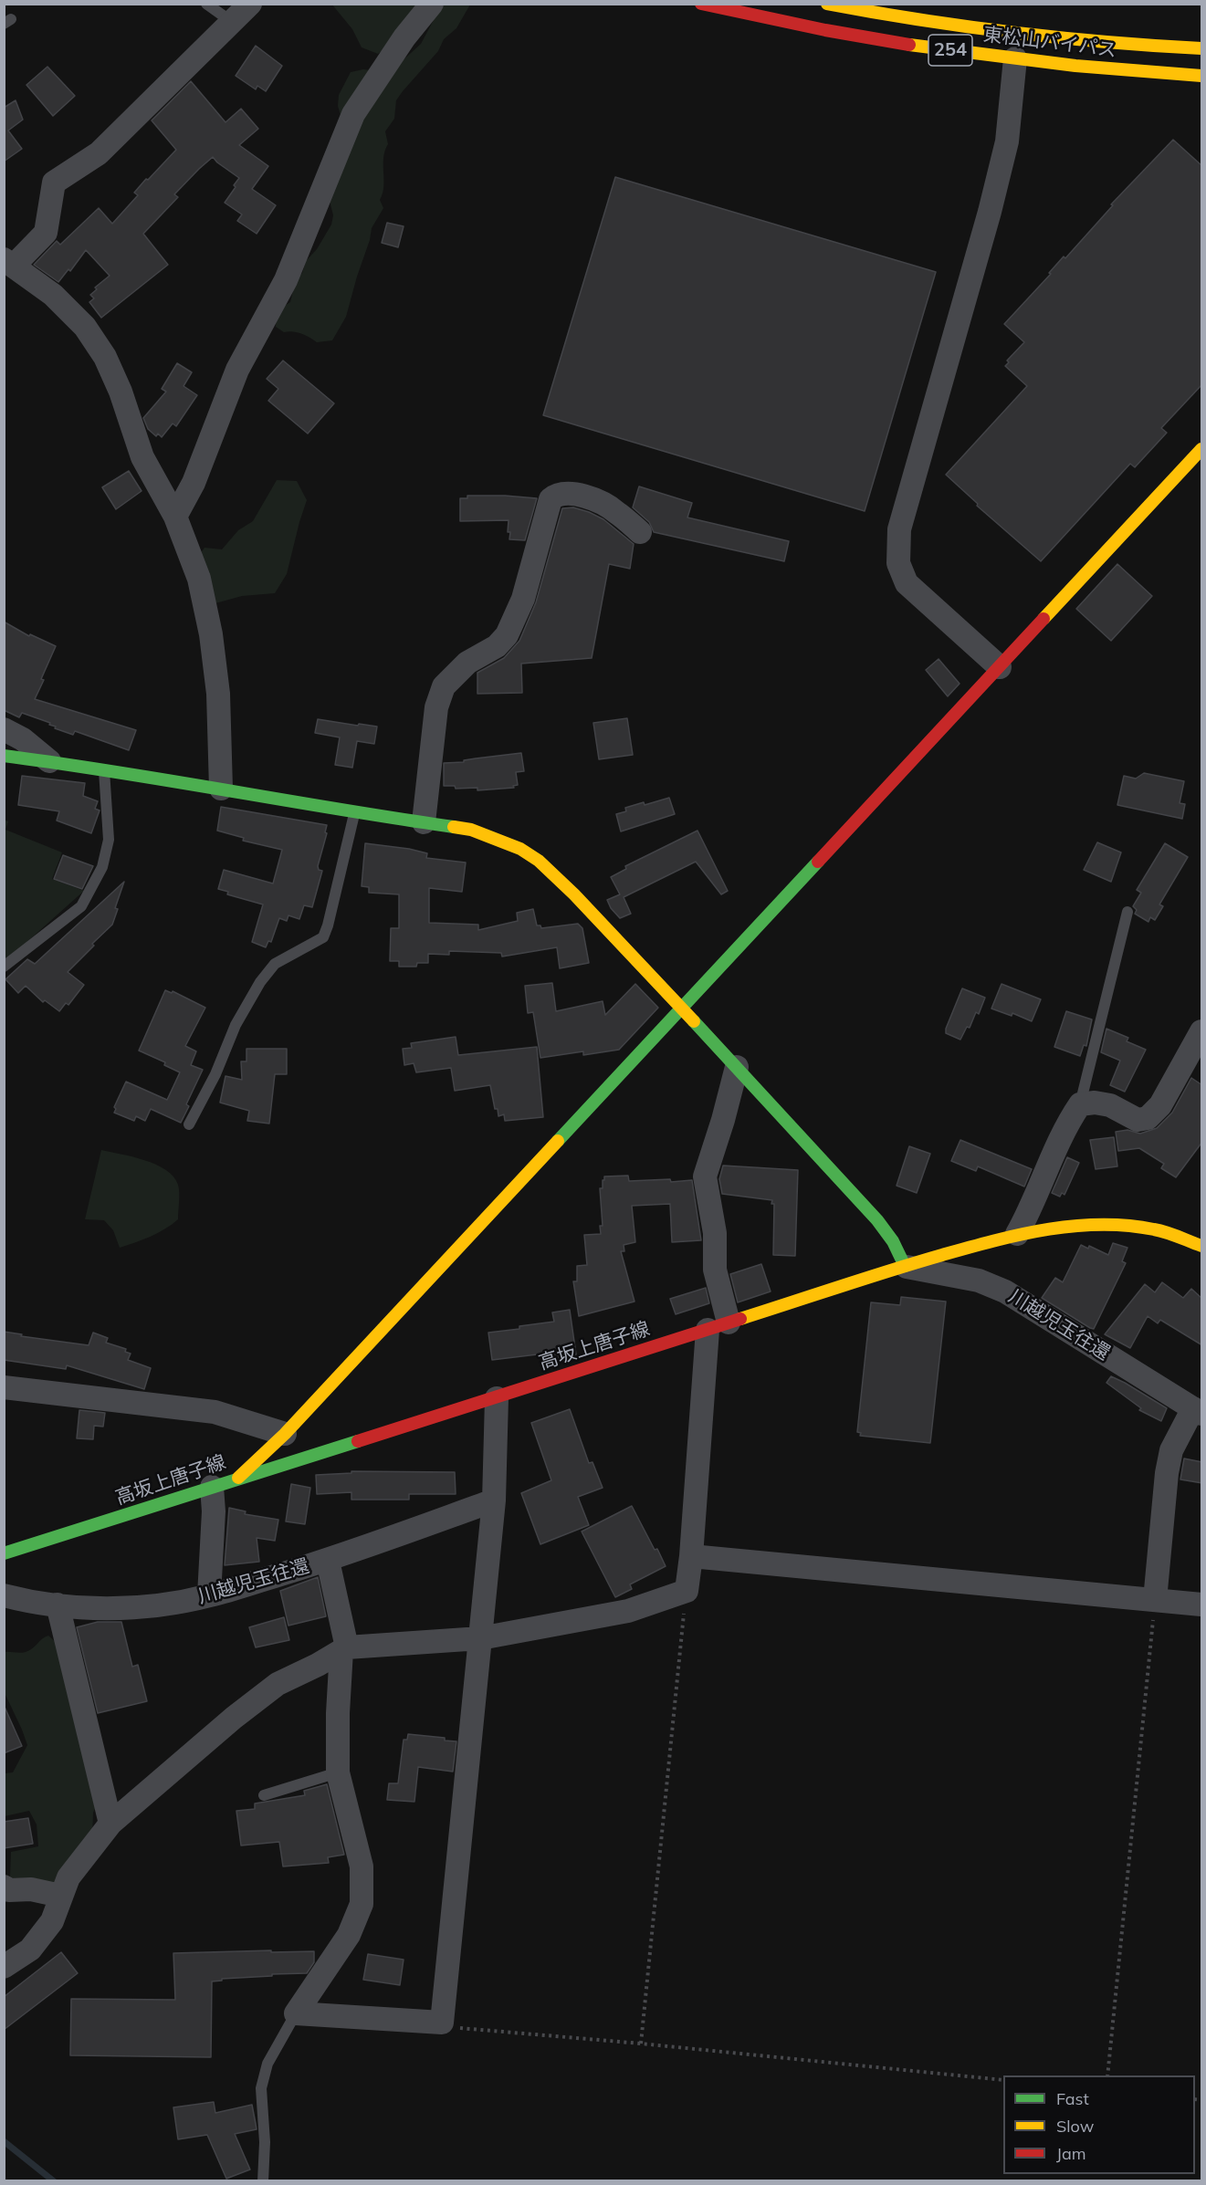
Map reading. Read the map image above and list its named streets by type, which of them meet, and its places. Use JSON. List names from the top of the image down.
{
  "streets": {
    "main road": ["東松山バイパス", "254", "高坂上唐子線"],
    "street": ["川越児玉往還"]
  },
  "crossings": [
    ["川越児玉往還", "高坂上唐子線"]
  ],
  "legend": ["Fast", "Slow", "Jam"]
}
